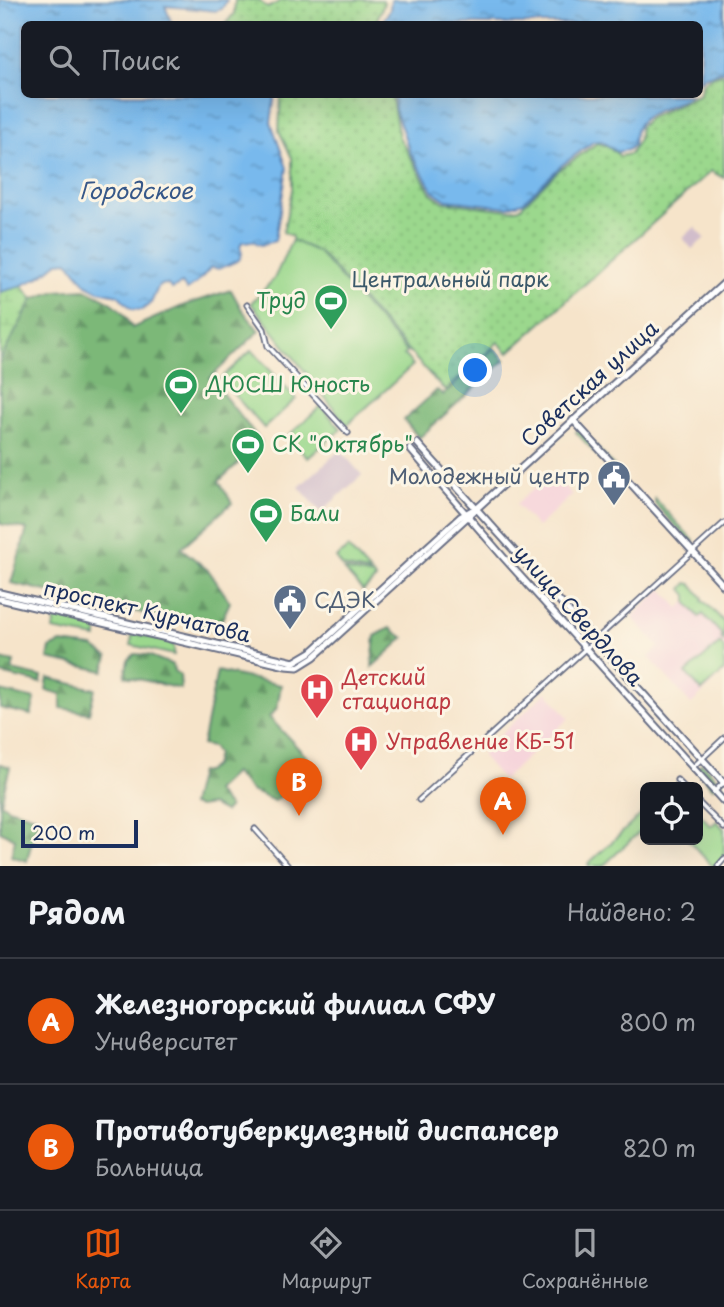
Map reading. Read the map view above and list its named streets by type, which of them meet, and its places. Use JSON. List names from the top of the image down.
{
  "streets": {
    "main road": ["Советская улица", "проспект Курчатова", "улица Свердлова"]
  },
  "crossings": [
    ["Советская улица", "проспект Курчатова"],
    ["Советская улица", "улица Свердлова"]
  ],
  "water": ["Городское"],
  "parks": ["Центральный парк"],
  "places": {
    "sports": [
      "Труд",
      "ДЮСШ Юность",
      "СК \"Октябрь\"",
      "Бали"
    ],
    "public building": ["Молодежный центр", "СДЭК"],
    "hospital": ["Детский стационар", "Управление КБ-51"]
  },
  "scale_bar": "200 m",
  "page": {
    "search": "Поиск",
    "pins": ["B", "A"],
    "scale": "200 m",
    "heading": ["Рядом", "Найдено: 2"],
    "list": [
      {
        "mark": "A",
        "name": "Железногорский филиал СФУ",
        "note": "Университет",
        "value": "800 m"
      },
      {
        "mark": "B",
        "name": "Противотуберкулезный диспансер",
        "note": "Больница",
        "value": "820 m"
      }
    ],
    "nav": ["Карта", "Маршрут", "Сохранённые"]
  }
}
